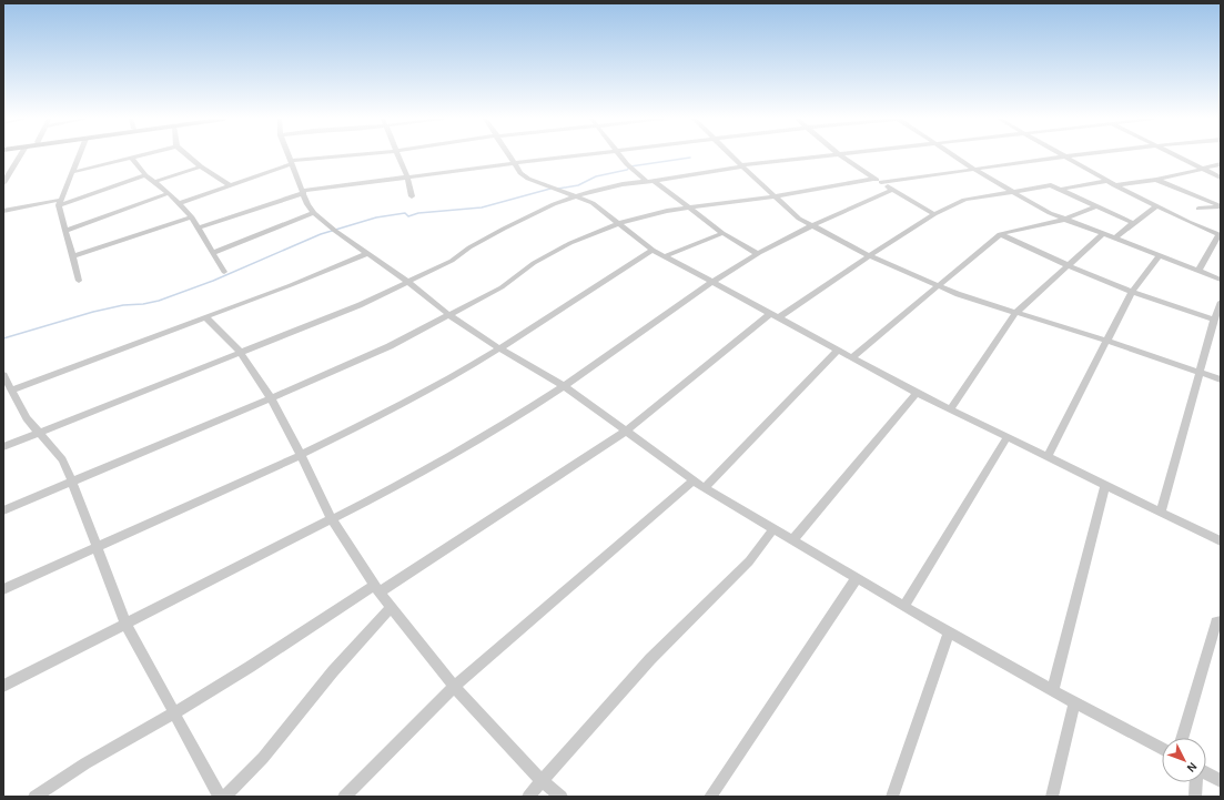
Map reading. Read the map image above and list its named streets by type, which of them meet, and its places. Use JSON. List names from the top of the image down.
{
  "north": "bottom right"
}
